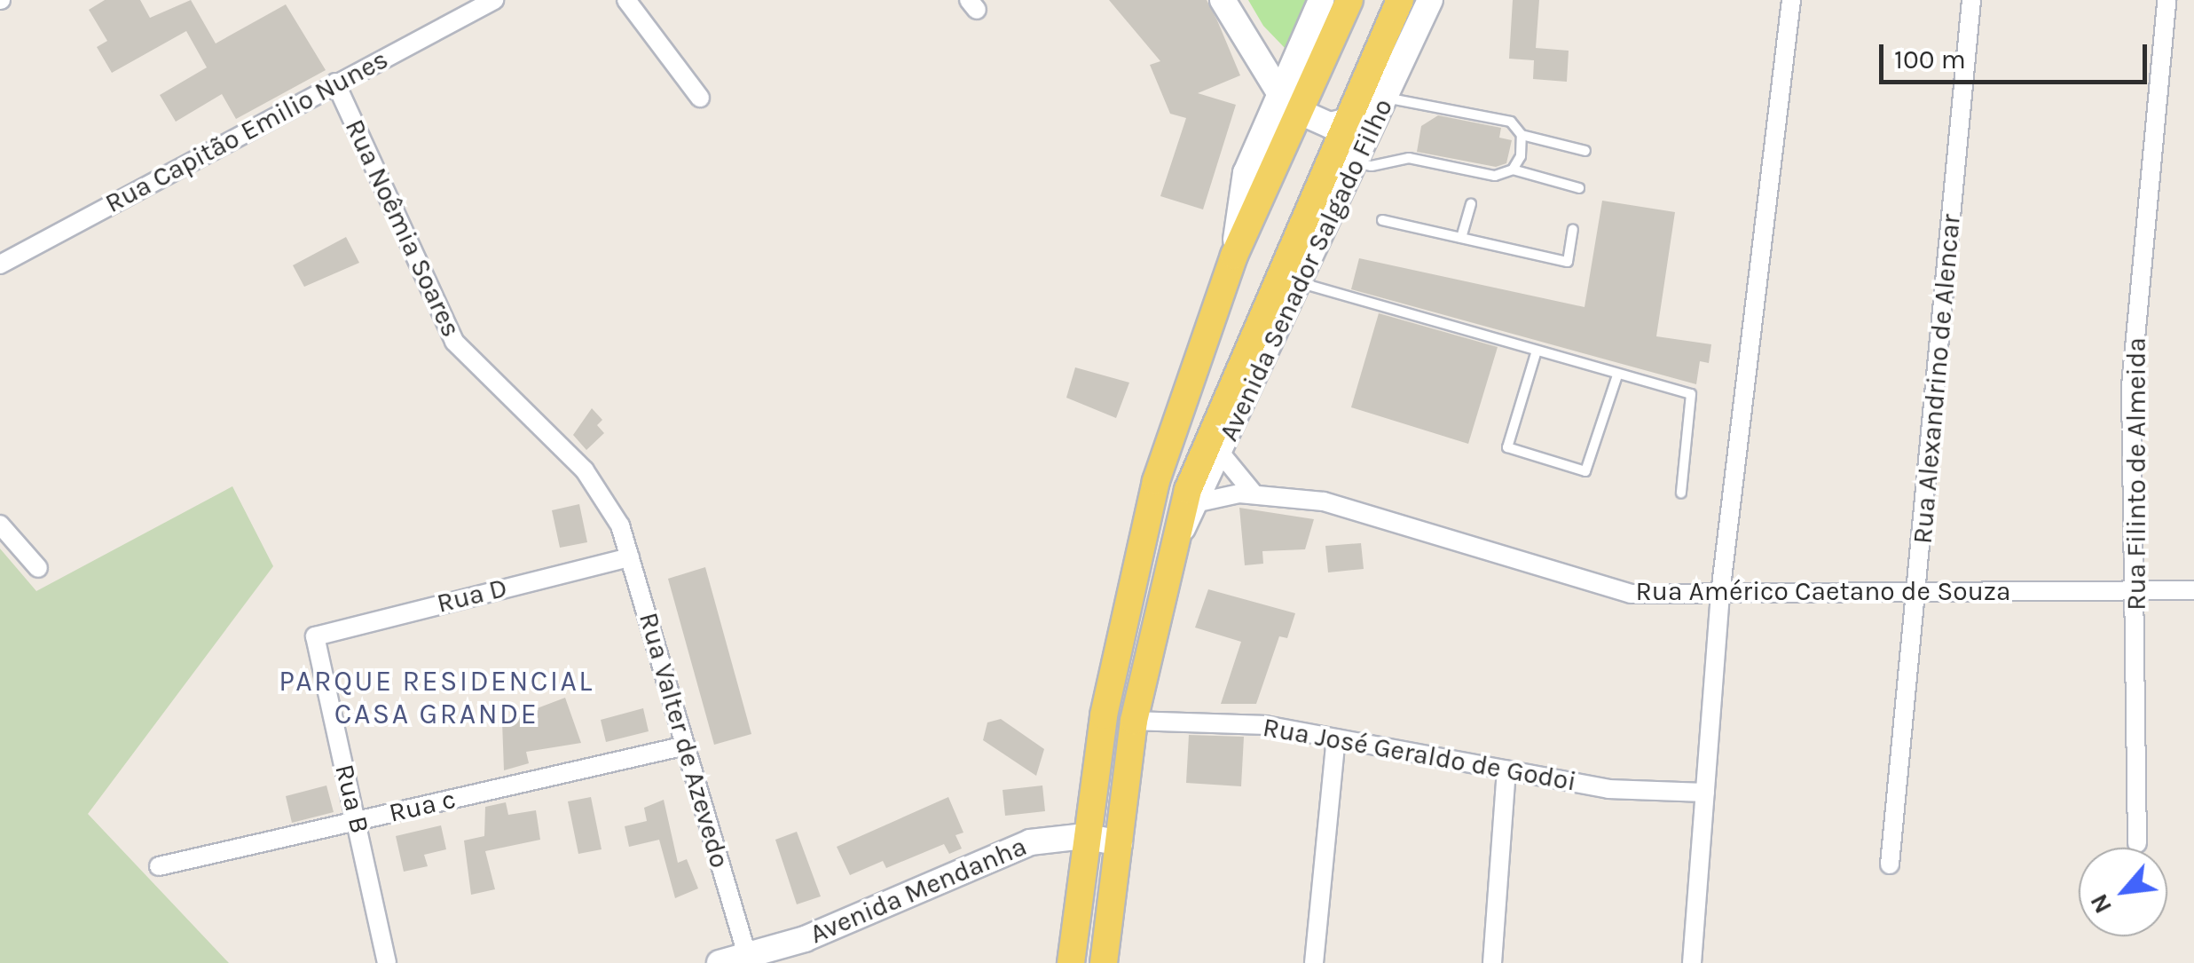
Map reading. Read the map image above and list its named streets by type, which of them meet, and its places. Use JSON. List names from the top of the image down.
{
  "streets": {
    "main road": ["Avenida Senador Salgado Filho", "Avenida Mendanha"],
    "street": [
      "Rua Capitão Emilio Nunes",
      "Rua Noêmia Soares",
      "Rua Alexandrino de Alencar",
      "Rua Filinto de Almeida",
      "Rua Américo Caetano de Souza",
      "Rua D",
      "Rua Valter de Azevedo",
      "Rua José Geraldo de Godoi",
      "Rua B",
      "Rua c"
    ]
  },
  "crossings": [
    ["Rua Capitão Emilio Nunes", "Rua Noêmia Soares"],
    ["Rua Noêmia Soares", "Rua Valter de Azevedo"],
    ["Avenida Senador Salgado Filho", "Rua Américo Caetano de Souza"],
    ["Avenida Senador Salgado Filho", "Rua José Geraldo de Godoi"],
    ["Avenida Senador Salgado Filho", "Avenida Mendanha"],
    ["Rua Alexandrino de Alencar", "Rua Américo Caetano de Souza"],
    ["Rua Filinto de Almeida", "Rua Américo Caetano de Souza"],
    ["Rua D", "Rua Valter de Azevedo"],
    ["Rua D", "Rua B"],
    ["Rua Valter de Azevedo", "Rua c"],
    ["Rua Valter de Azevedo", "Avenida Mendanha"],
    ["Rua B", "Rua c"]
  ],
  "districts": ["PARQUE RESIDENCIAL CASA GRANDE"],
  "scale_bar": "100 m",
  "north": "bottom left"
}
